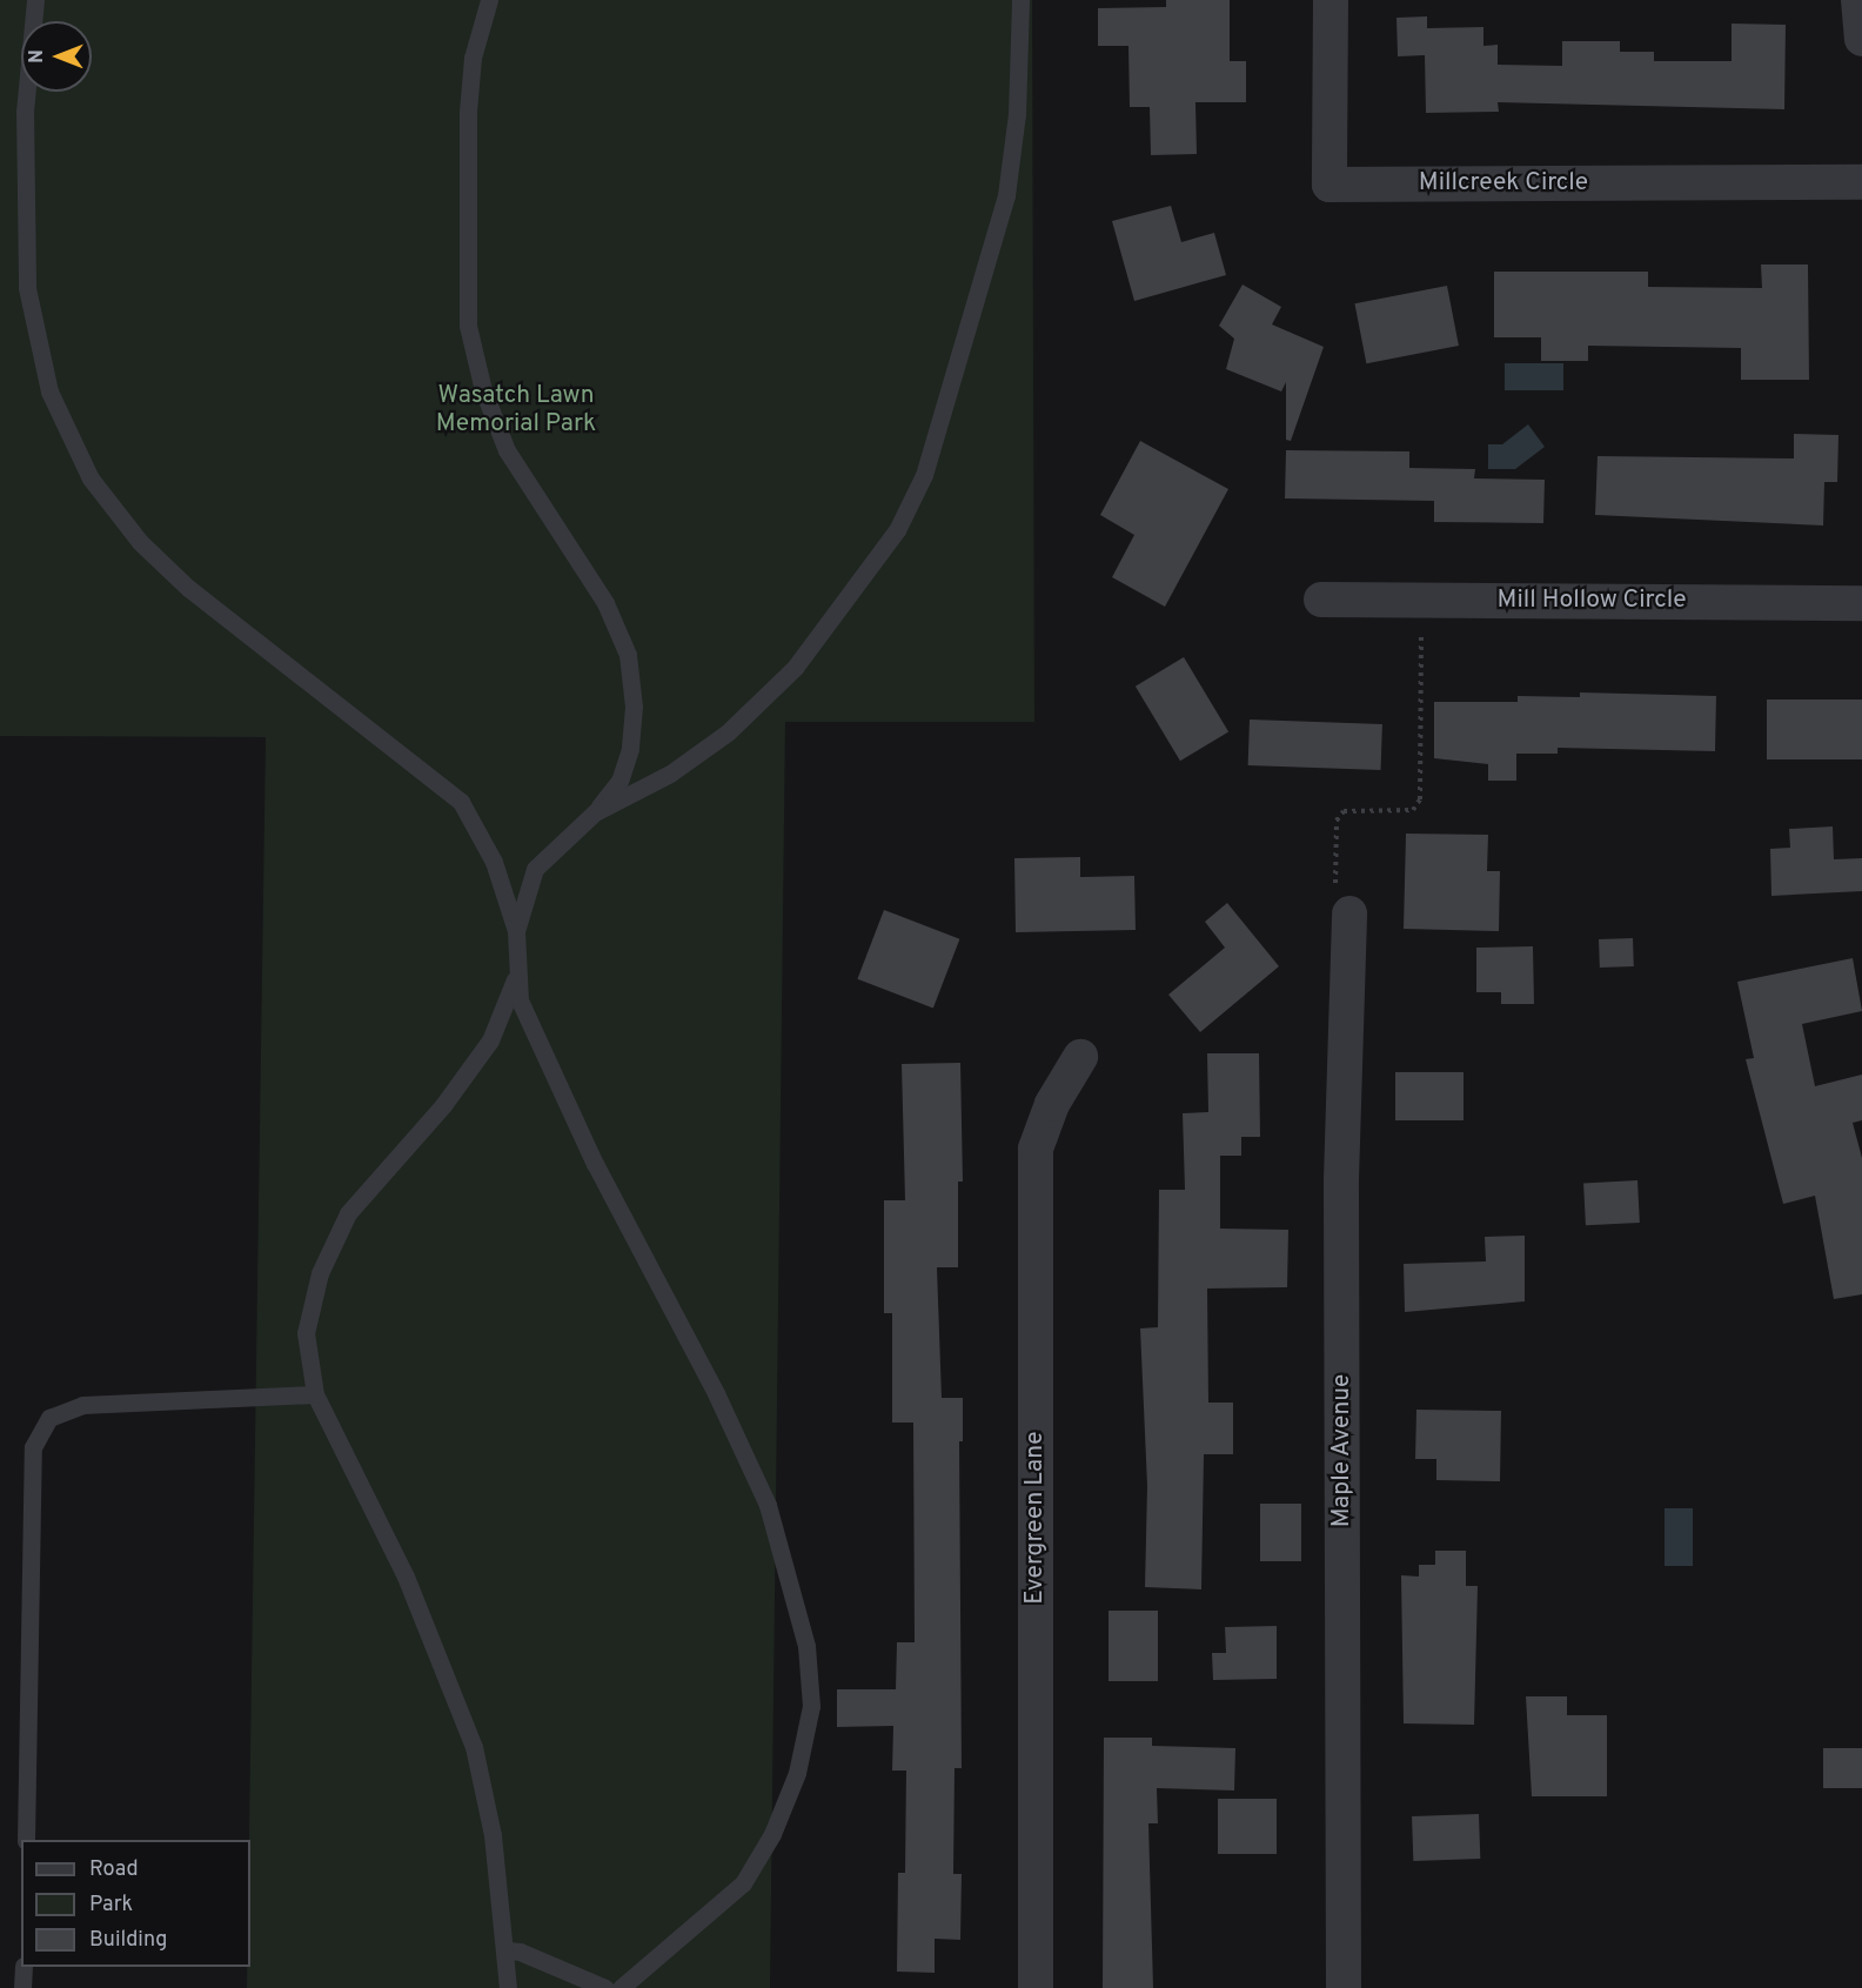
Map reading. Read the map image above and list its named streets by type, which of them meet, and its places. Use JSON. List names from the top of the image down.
{
  "streets": {
    "street": [
      "Millcreek Circle",
      "Mill Hollow Circle",
      "Maple Avenue",
      "Evergreen Lane"
    ]
  },
  "parks": ["Wasatch Lawn Memorial Park"],
  "legend": ["Road", "Park", "Building"],
  "north": "left"
}
